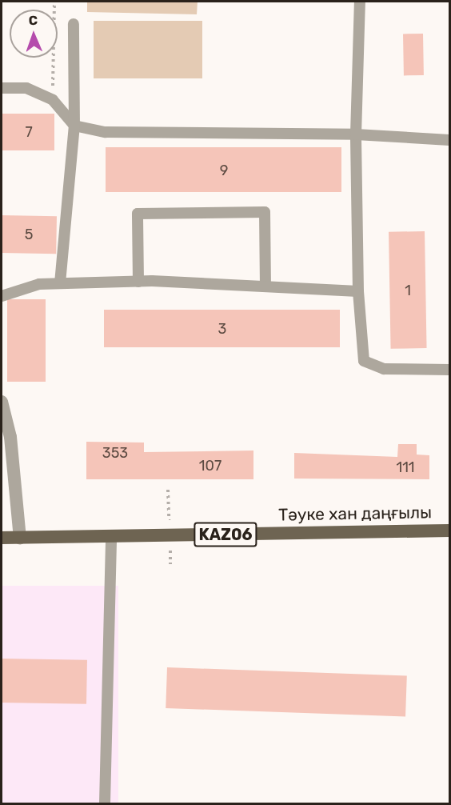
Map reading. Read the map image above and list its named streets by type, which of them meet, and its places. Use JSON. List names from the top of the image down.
{
  "streets": {
    "main road": ["Тәуке хан даңғылы", "KАZ06"]
  },
  "house_numbers": [
    "7",
    "9",
    "5",
    "1",
    "3",
    "353",
    "107",
    "111"
  ],
  "north": "top"
}
